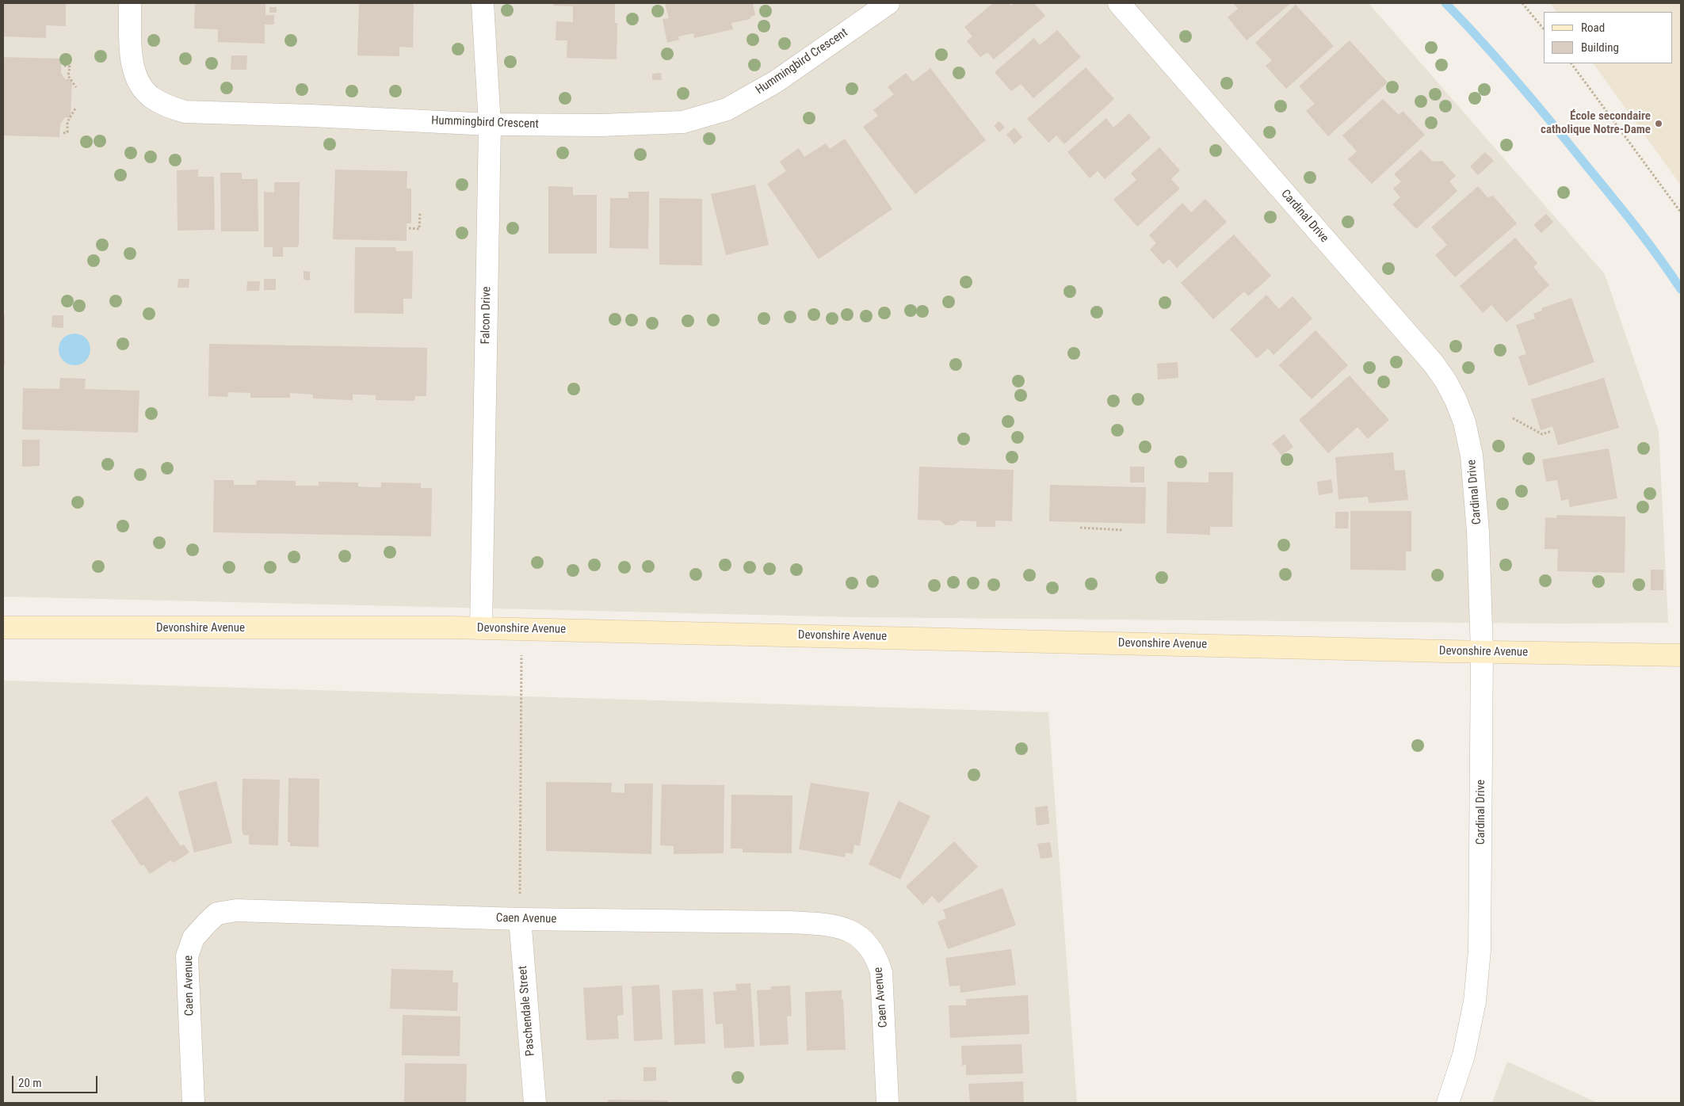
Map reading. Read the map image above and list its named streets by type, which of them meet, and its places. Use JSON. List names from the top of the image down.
{
  "streets": {
    "main road": ["Devonshire Avenue"],
    "street": [
      "Hummingbird Crescent",
      "Cardinal Drive",
      "Falcon Drive",
      "Caen Avenue",
      "Paschendale Street"
    ]
  },
  "crossings": [
    ["Hummingbird Crescent", "Falcon Drive"],
    ["Cardinal Drive", "Devonshire Avenue"],
    ["Falcon Drive", "Devonshire Avenue"],
    ["Caen Avenue", "Paschendale Street"]
  ],
  "places": ["École secondaire catholique Notre-Dame"],
  "legend": ["Road", "Building"],
  "scale_bar": "20 m"
}
